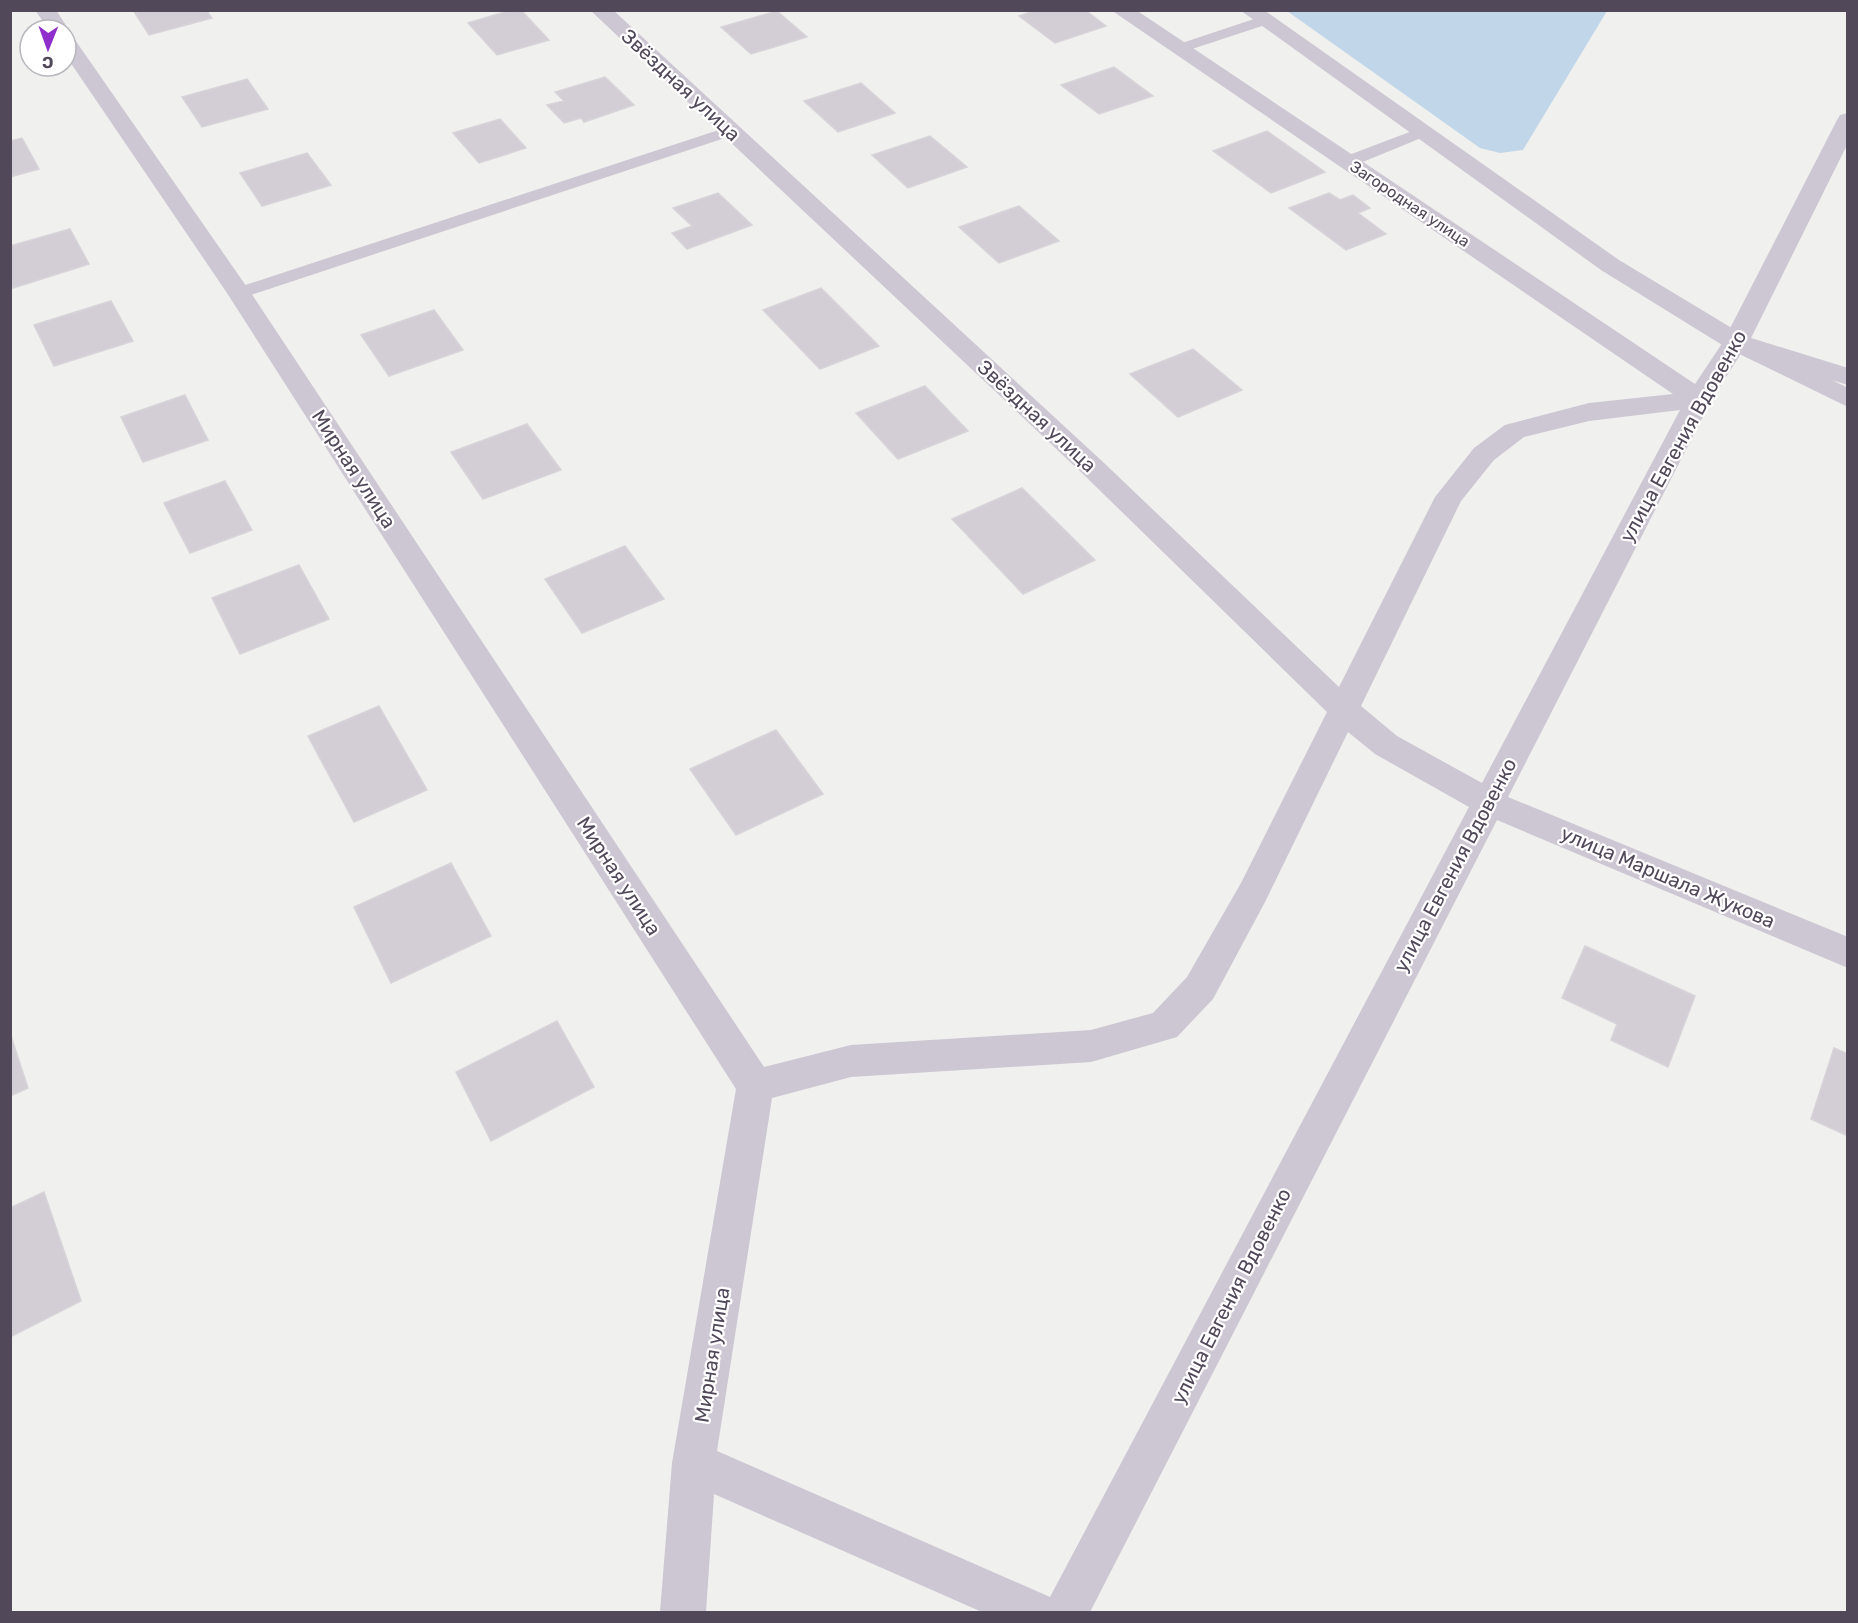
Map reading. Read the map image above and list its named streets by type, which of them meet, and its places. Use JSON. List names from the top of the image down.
{
  "streets": {
    "street": [
      "Звёздная улица",
      "Загородная улица",
      "улица Евгения Вдовенко",
      "Мирная улица",
      "улица Маршала Жукова"
    ]
  },
  "crossings": [
    ["Звёздная улица", "улица Евгения Вдовенко"],
    ["Звёздная улица", "улица Маршала Жукова"],
    ["Загородная улица", "улица Евгения Вдовенко"],
    ["улица Евгения Вдовенко", "улица Маршала Жукова"]
  ],
  "north": "bottom"
}
